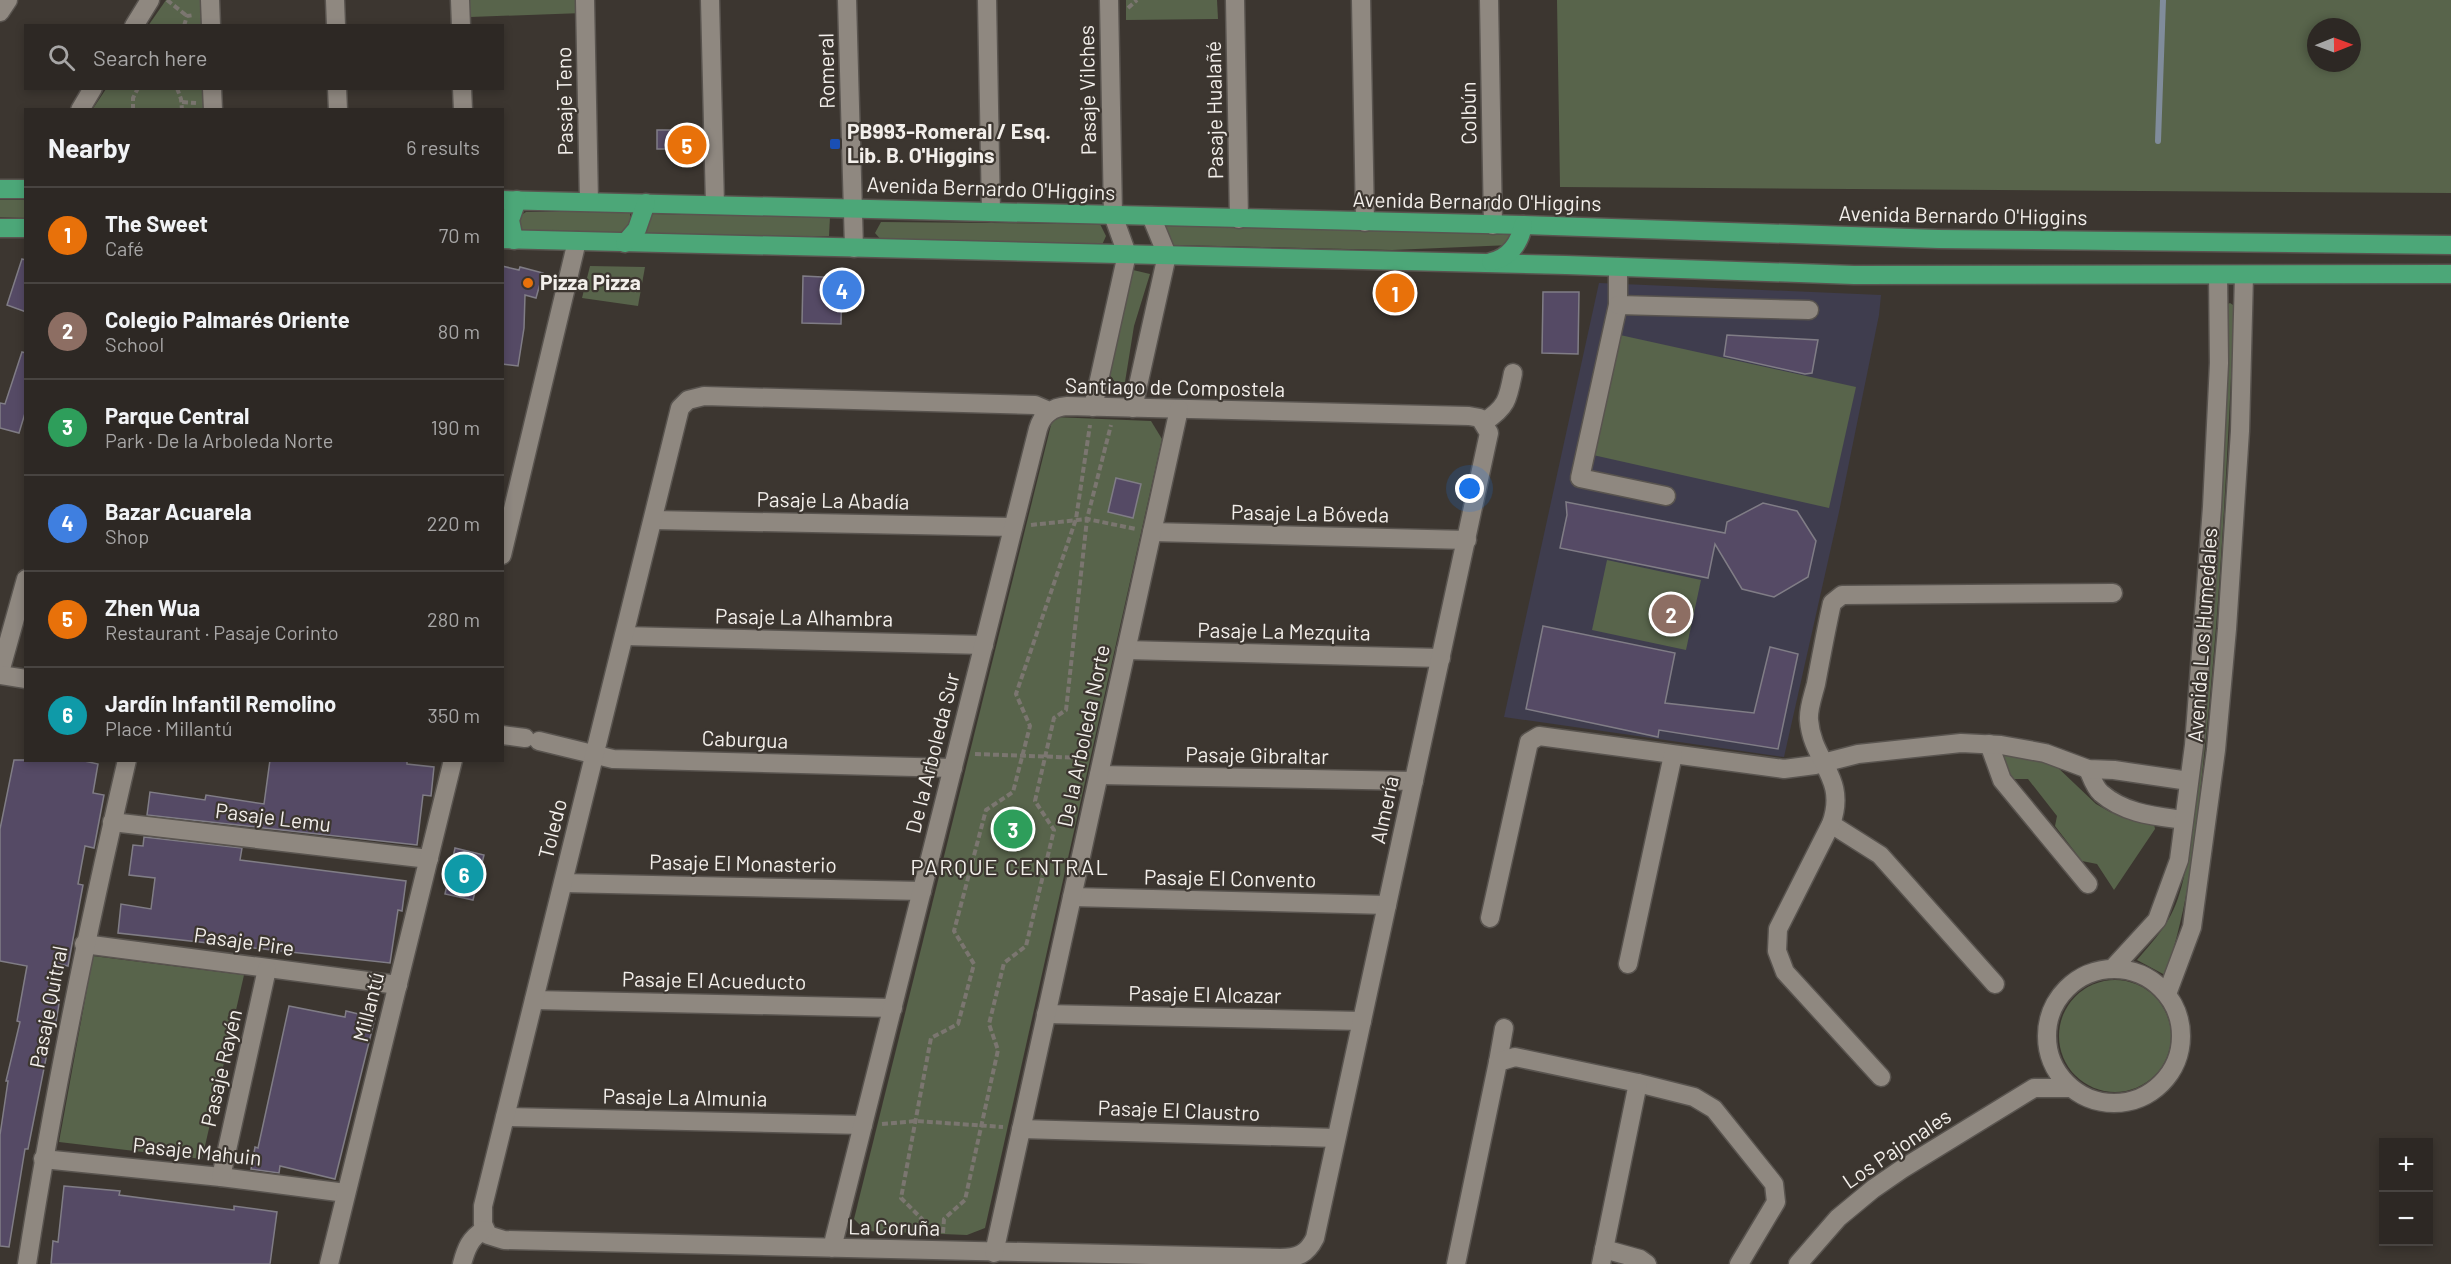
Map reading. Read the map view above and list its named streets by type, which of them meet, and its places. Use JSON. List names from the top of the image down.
{
  "streets": {
    "main road": ["Avenida Bernardo O'Higgins"],
    "street": [
      "Romeral",
      "Pasaje Vilches",
      "Pasaje Teno",
      "Pasaje Hualañé",
      "Colbún",
      "Santiago de Compostela",
      "Pasaje La Abadía",
      "Pasaje La Bóveda",
      "Pasaje La Alhambra",
      "Pasaje La Mezquita",
      "Avenida Los Humedales",
      "De la Arboleda Norte",
      "Caburgua",
      "De la Arboleda Sur",
      "Pasaje Gibraltar",
      "Almería",
      "Pasaje Lemu",
      "Toledo",
      "Pasaje El Monasterio",
      "Pasaje El Convento",
      "Pasaje Pire",
      "Pasaje El Acueducto",
      "Pasaje El Alcazar",
      "Pasaje Quitral",
      "Millantú",
      "Pasaje Rayén",
      "Pasaje La Almunia",
      "Pasaje El Claustro",
      "Los Pajonales",
      "Pasaje Mahuin",
      "La Coruña"
    ]
  },
  "crossings": [
    ["Romeral", "Avenida Bernardo O'Higgins"],
    ["Pasaje Vilches", "Avenida Bernardo O'Higgins"],
    ["Pasaje Teno", "Avenida Bernardo O'Higgins"],
    ["Pasaje Hualañé", "Avenida Bernardo O'Higgins"],
    ["Colbún", "Avenida Bernardo O'Higgins"],
    ["Santiago de Compostela", "De la Arboleda Norte"],
    ["Santiago de Compostela", "De la Arboleda Sur"],
    ["Santiago de Compostela", "Almería"],
    ["Santiago de Compostela", "Toledo"],
    ["Pasaje La Abadía", "De la Arboleda Sur"],
    ["Pasaje La Abadía", "Toledo"],
    ["Pasaje La Bóveda", "De la Arboleda Norte"],
    ["Pasaje La Bóveda", "Almería"],
    ["Pasaje La Alhambra", "De la Arboleda Sur"],
    ["Pasaje La Alhambra", "Toledo"],
    ["Pasaje La Mezquita", "De la Arboleda Norte"],
    ["Pasaje La Mezquita", "Almería"],
    ["De la Arboleda Norte", "Pasaje Gibraltar"],
    ["De la Arboleda Norte", "Pasaje El Convento"],
    ["De la Arboleda Norte", "Pasaje El Alcazar"],
    ["De la Arboleda Norte", "Pasaje El Claustro"],
    ["De la Arboleda Norte", "La Coruña"],
    ["Caburgua", "De la Arboleda Sur"],
    ["Caburgua", "Toledo"],
    ["De la Arboleda Sur", "Pasaje El Monasterio"],
    ["De la Arboleda Sur", "Pasaje El Acueducto"],
    ["De la Arboleda Sur", "Pasaje La Almunia"],
    ["De la Arboleda Sur", "La Coruña"],
    ["Pasaje Gibraltar", "Almería"],
    ["Almería", "Pasaje El Convento"],
    ["Almería", "Pasaje El Alcazar"],
    ["Almería", "Pasaje El Claustro"],
    ["Almería", "La Coruña"],
    ["Pasaje Lemu", "Pasaje Quitral"],
    ["Pasaje Lemu", "Millantú"],
    ["Toledo", "Pasaje El Monasterio"],
    ["Toledo", "Pasaje El Acueducto"],
    ["Toledo", "Pasaje La Almunia"],
    ["Toledo", "La Coruña"],
    ["Pasaje Pire", "Pasaje Quitral"],
    ["Pasaje Pire", "Millantú"],
    ["Pasaje Pire", "Pasaje Rayén"],
    ["Pasaje Quitral", "Pasaje Mahuin"],
    ["Millantú", "Pasaje Mahuin"],
    ["Pasaje Rayén", "Pasaje Mahuin"]
  ],
  "districts": ["PARQUE CENTRAL"],
  "places": {
    "transit": ["PB993-Romeral / Esq. Lib. B. O'Higgins"],
    "other": ["Pizza Pizza"]
  },
  "north": "right",
  "page": {
    "search": "Search here",
    "heading": ["Nearby", "6 results"],
    "pins": [
      "5",
      "4",
      "1",
      "2",
      "3",
      "6"
    ],
    "list": [
      {
        "mark": "1",
        "name": "The Sweet",
        "note": "Café",
        "value": "70 m"
      },
      {
        "mark": "2",
        "name": "Colegio Palmarés Oriente",
        "note": "School",
        "value": "80 m"
      },
      {
        "mark": "3",
        "name": "Parque Central",
        "note": "Park · De la Arboleda Norte",
        "value": "190 m"
      },
      {
        "mark": "4",
        "name": "Bazar Acuarela",
        "note": "Shop",
        "value": "220 m"
      },
      {
        "mark": "5",
        "name": "Zhen Wua",
        "note": "Restaurant · Pasaje Corinto",
        "value": "280 m"
      },
      {
        "mark": "6",
        "name": "Jardín Infantil Remolino",
        "note": "Place · Millantú",
        "value": "350 m"
      }
    ],
    "map_buttons": ["+", "−"]
  }
}
